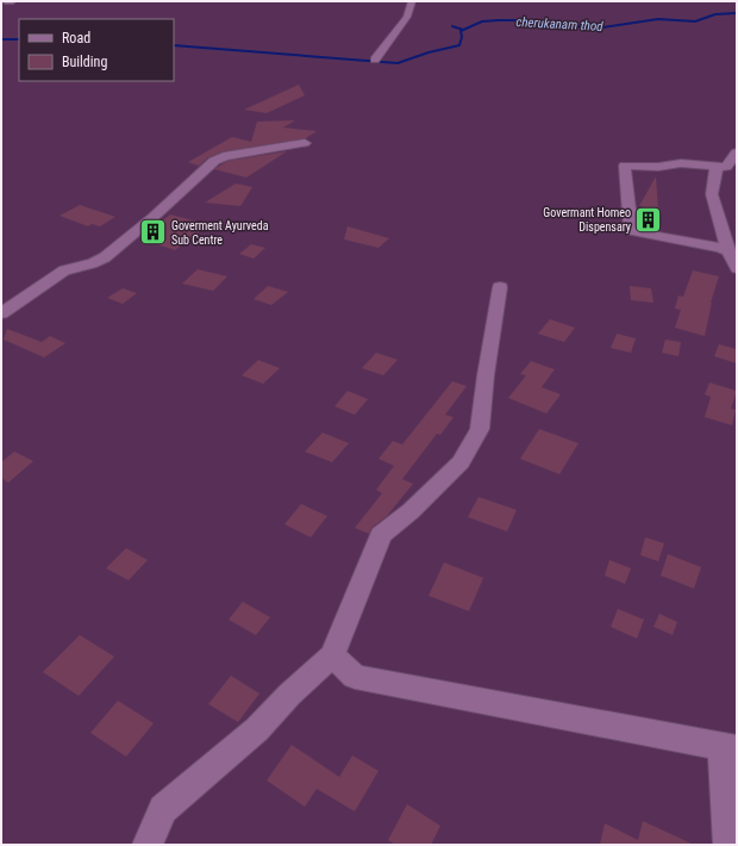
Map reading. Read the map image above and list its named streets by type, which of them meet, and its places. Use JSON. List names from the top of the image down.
{
  "water": ["cherukanam thod"],
  "places": {
    "building": ["Govermant Homeo Dispensary", "Goverment Ayurveda Sub Centre"]
  },
  "legend": ["Road", "Building"]
}
